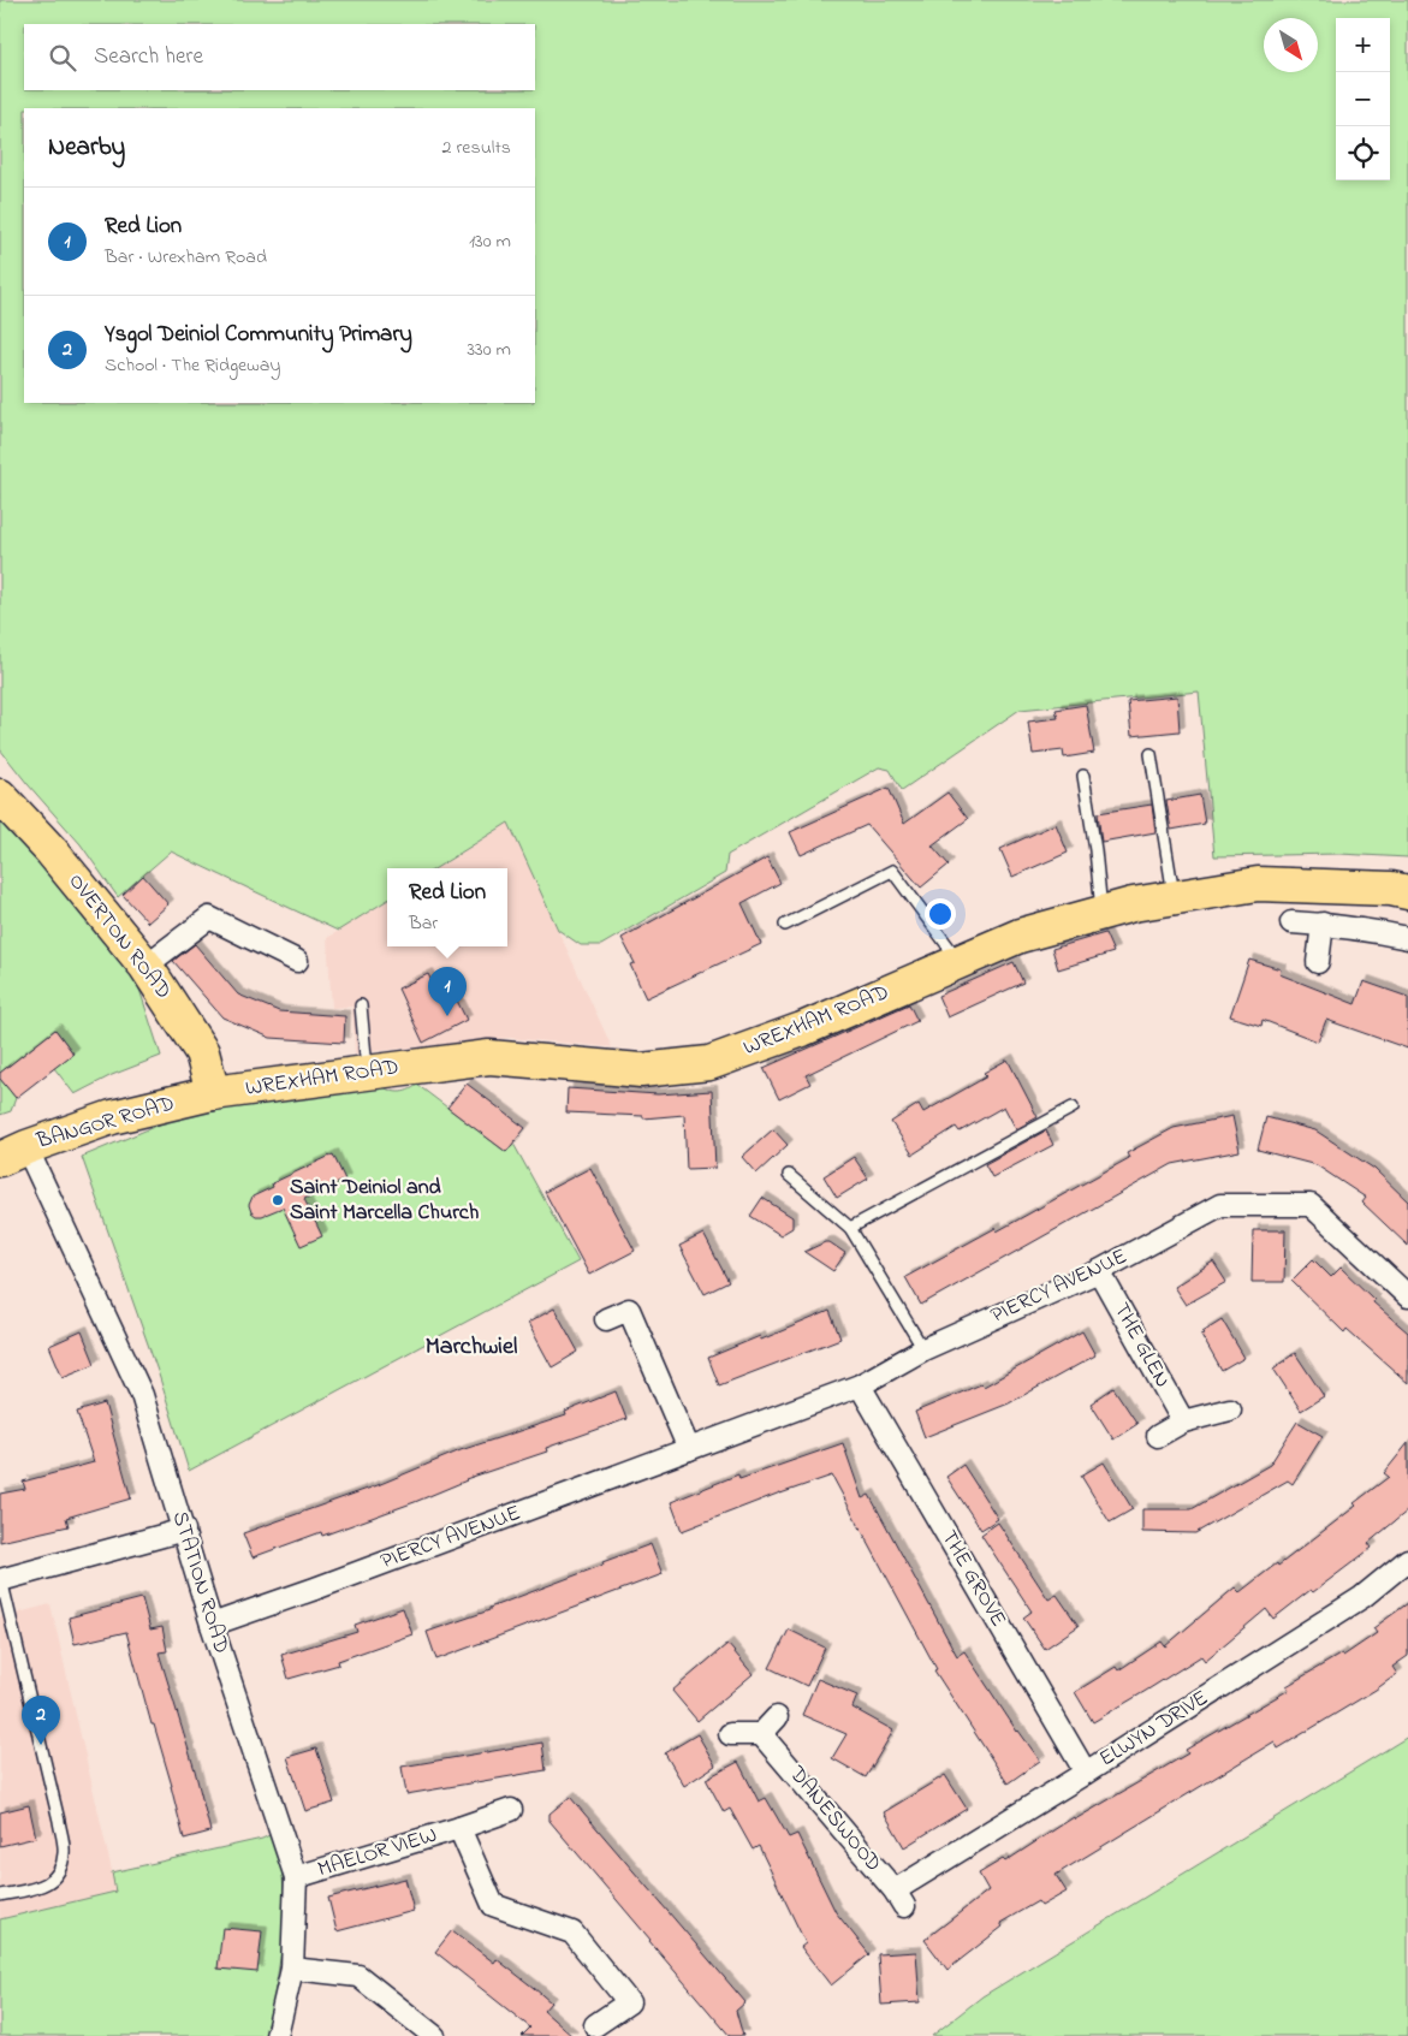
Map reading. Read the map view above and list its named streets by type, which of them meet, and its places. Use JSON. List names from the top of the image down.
{
  "streets": {
    "main road": ["OVERTON ROAD", "WREXHAM ROAD", "BANGOR ROAD"],
    "street": [
      "PIERCY AVENUE",
      "THE GLEN",
      "THE GROVE",
      "STATION ROAD",
      "ELWYN DRIVE",
      "DANESWOOD",
      "MAELOR VIEW"
    ]
  },
  "crossings": [
    ["OVERTON ROAD", "WREXHAM ROAD"],
    ["OVERTON ROAD", "BANGOR ROAD"],
    ["WREXHAM ROAD", "BANGOR ROAD"],
    ["BANGOR ROAD", "STATION ROAD"],
    ["PIERCY AVENUE", "THE GLEN"],
    ["PIERCY AVENUE", "THE GROVE"],
    ["PIERCY AVENUE", "STATION ROAD"],
    ["THE GROVE", "ELWYN DRIVE"],
    ["STATION ROAD", "MAELOR VIEW"],
    ["ELWYN DRIVE", "DANESWOOD"]
  ],
  "districts": ["Marchwiel"],
  "places": ["Saint Deiniol and Saint Marcella Church"],
  "north": "bottom right",
  "page": {
    "map_buttons": ["+", "−"],
    "search": "Search here",
    "heading": ["Nearby", "2 results"],
    "list": [
      {
        "mark": "1",
        "name": "Red Lion",
        "note": "Bar · Wrexham Road",
        "value": "130 m"
      },
      {
        "mark": "2",
        "name": "Ysgol Deiniol Community Primary",
        "note": "School · The Ridgeway",
        "value": "330 m"
      }
    ],
    "popup": ["Red Lion", "Bar"],
    "pins": ["1", "2"]
  }
}
